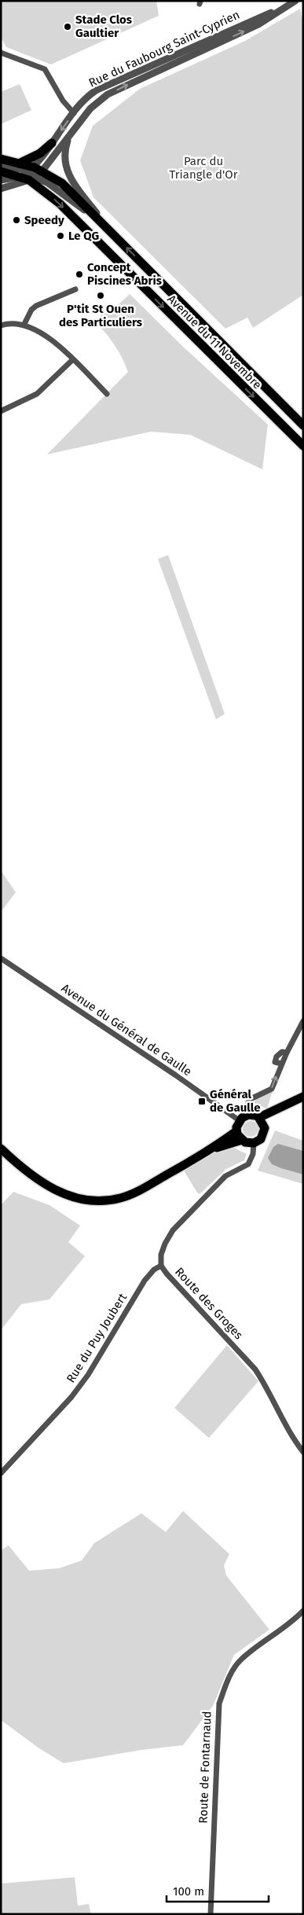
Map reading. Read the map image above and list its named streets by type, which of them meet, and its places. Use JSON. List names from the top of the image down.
{
  "streets": {
    "main road": ["Avenue du 11 Novembre"],
    "street": [
      "Rue du Faubourg Saint-Cyprien",
      "Avenue du Général de Gaulle",
      "Route des Groges",
      "Rue du Puy Joubert",
      "Route de Fontarnaud"
    ]
  },
  "crossings": [
    ["Rue du Faubourg Saint-Cyprien", "Avenue du 11 Novembre"],
    ["Avenue du Général de Gaulle", "Route des Groges"],
    ["Route des Groges", "Rue du Puy Joubert"]
  ],
  "parks": ["Parc du Triangle d'Or"],
  "places": {
    "other": [
      "Stade Clos Gaultier",
      "Speedy",
      "Le QG",
      "Concept Piscines Abris",
      "P'tit St Ouen des Particuliers"
    ],
    "transit": ["Général de Gaulle"]
  },
  "scale_bar": "100 m"
}
